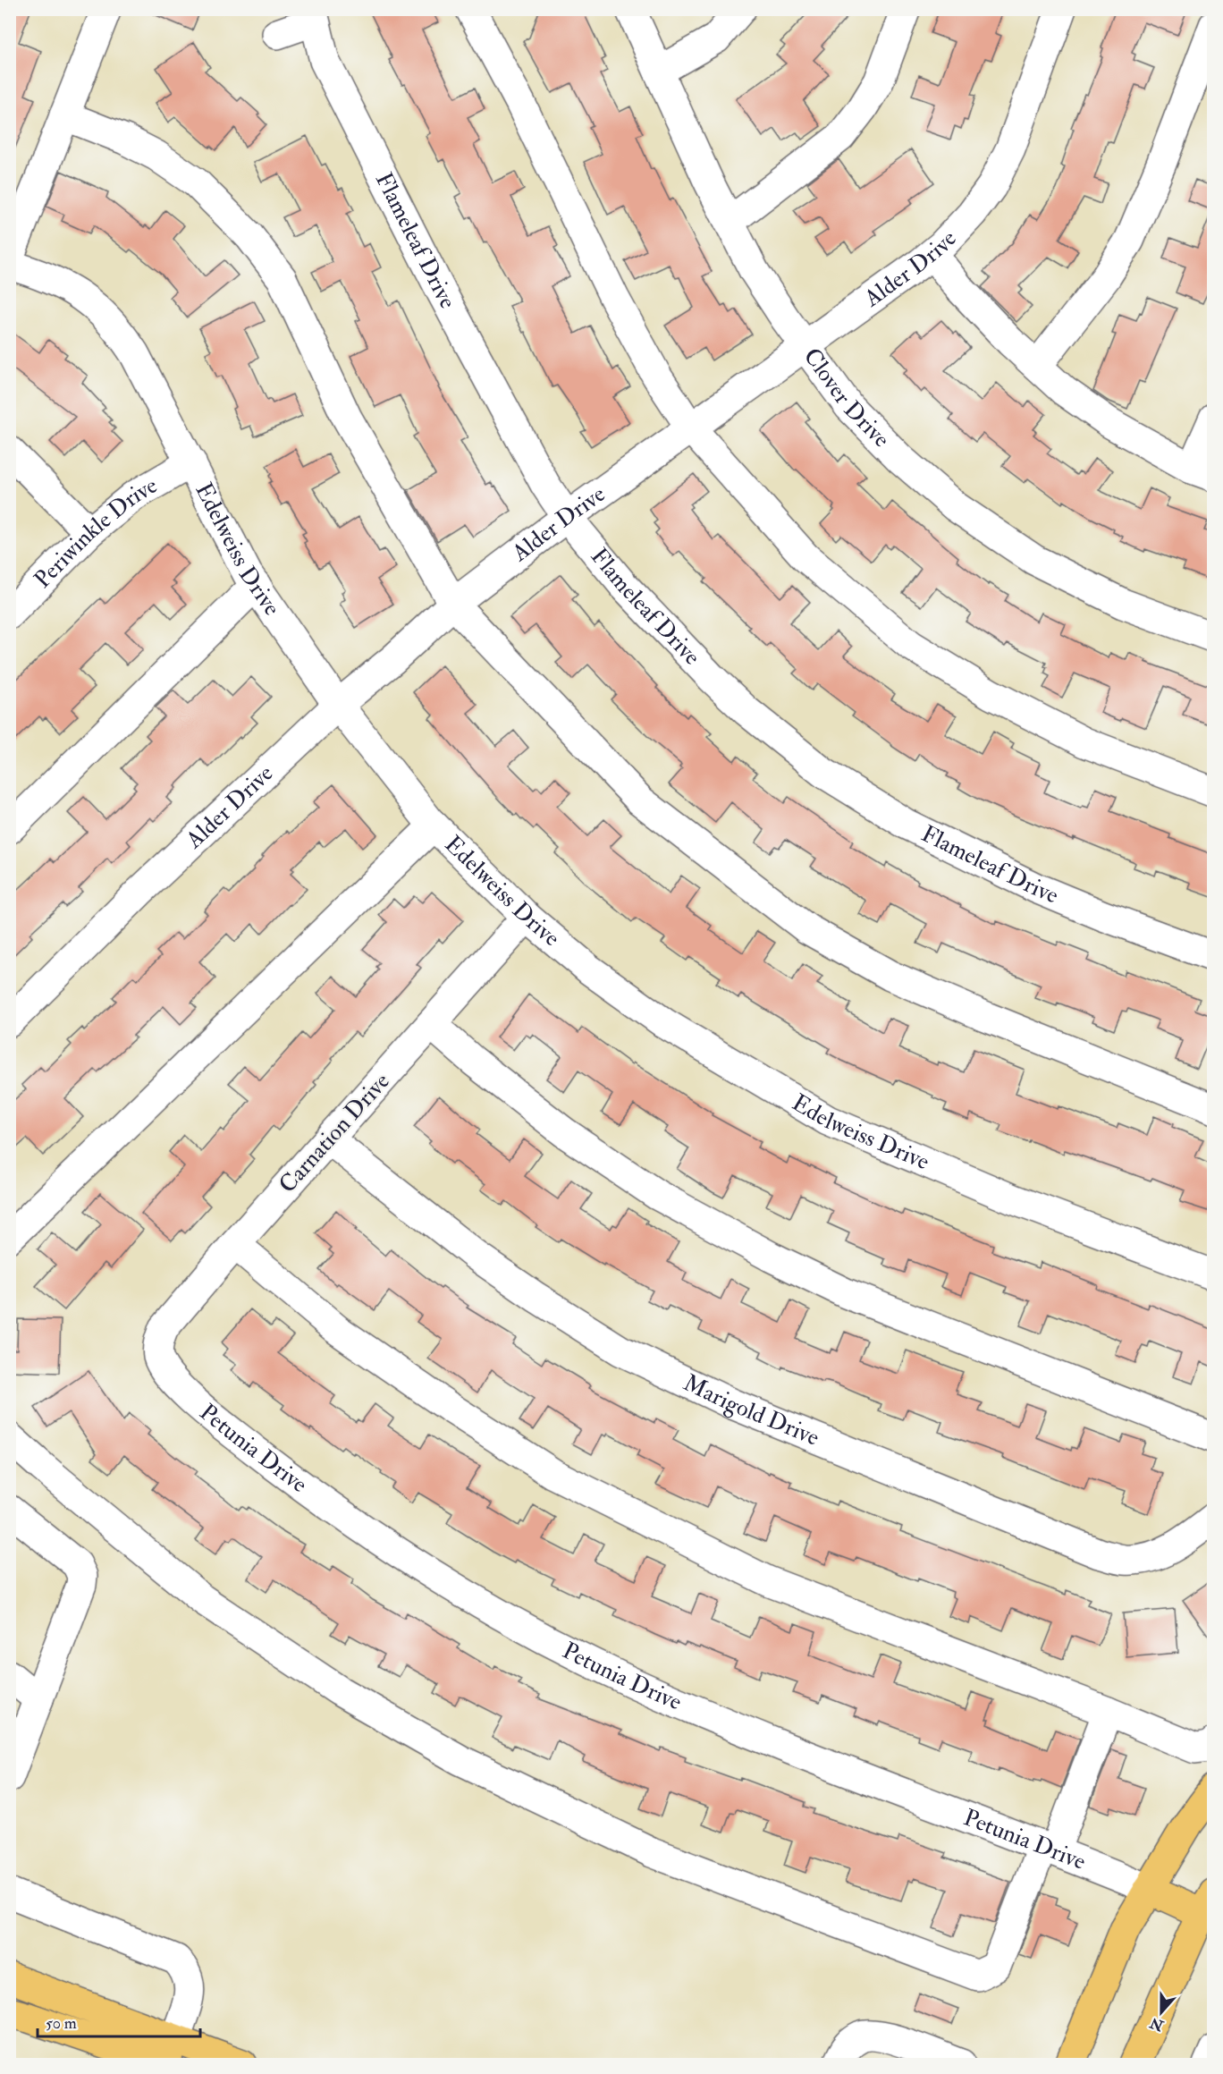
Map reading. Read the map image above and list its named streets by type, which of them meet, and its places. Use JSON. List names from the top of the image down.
{
  "streets": {
    "street": [
      "Flameleaf Drive",
      "Alder Drive",
      "Clover Drive",
      "Periwinkle Drive",
      "Edelweiss Drive",
      "Carnation Drive",
      "Marigold Drive",
      "Petunia Drive"
    ]
  },
  "crossings": [
    ["Flameleaf Drive", "Alder Drive"],
    ["Alder Drive", "Clover Drive"],
    ["Alder Drive", "Edelweiss Drive"],
    ["Periwinkle Drive", "Edelweiss Drive"],
    ["Edelweiss Drive", "Carnation Drive"],
    ["Carnation Drive", "Marigold Drive"],
    ["Carnation Drive", "Petunia Drive"]
  ],
  "scale_bar": "50 m",
  "north": "bottom"
}
